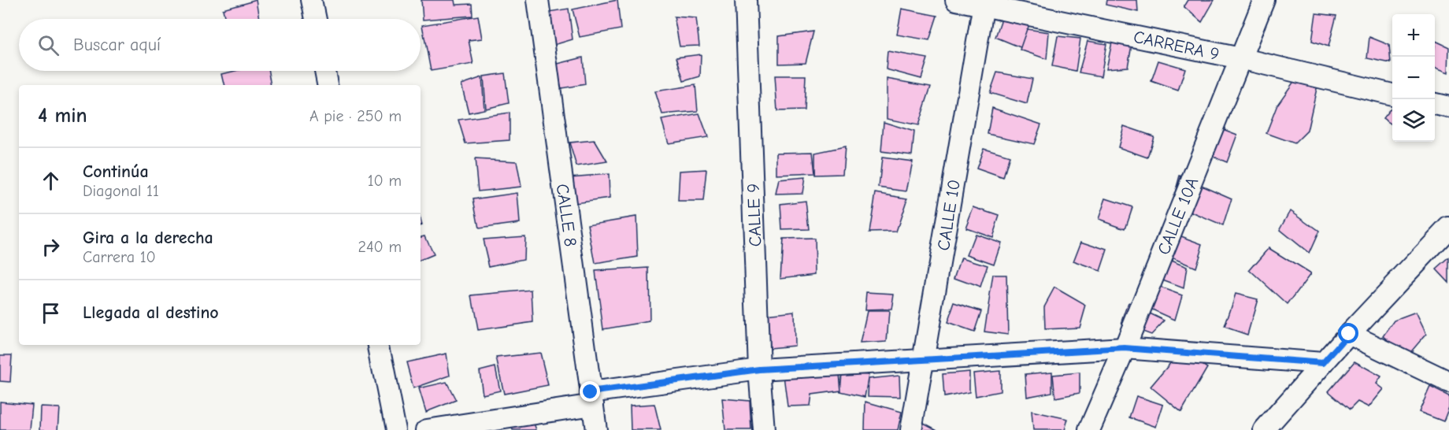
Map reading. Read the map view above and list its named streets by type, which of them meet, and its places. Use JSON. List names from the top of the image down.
{
  "streets": {
    "street": [
      "CARRERA 9",
      "CALLE 8",
      "CALLE 9",
      "CALLE 10",
      "CALLE 10A"
    ]
  },
  "crossings": [
    ["CARRERA 9", "CALLE 10"],
    ["CARRERA 9", "CALLE 10A"]
  ],
  "page": {
    "map_buttons": ["+", "−"],
    "search": "Buscar aquí",
    "heading": ["4 min", "A pie · 250 m"],
    "list": [
      ["Continúa", "Diagonal 11", "10 m"],
      ["Gira a la derecha", "Carrera 10", "240 m"],
      "Llegada al destino"
    ]
  }
}
